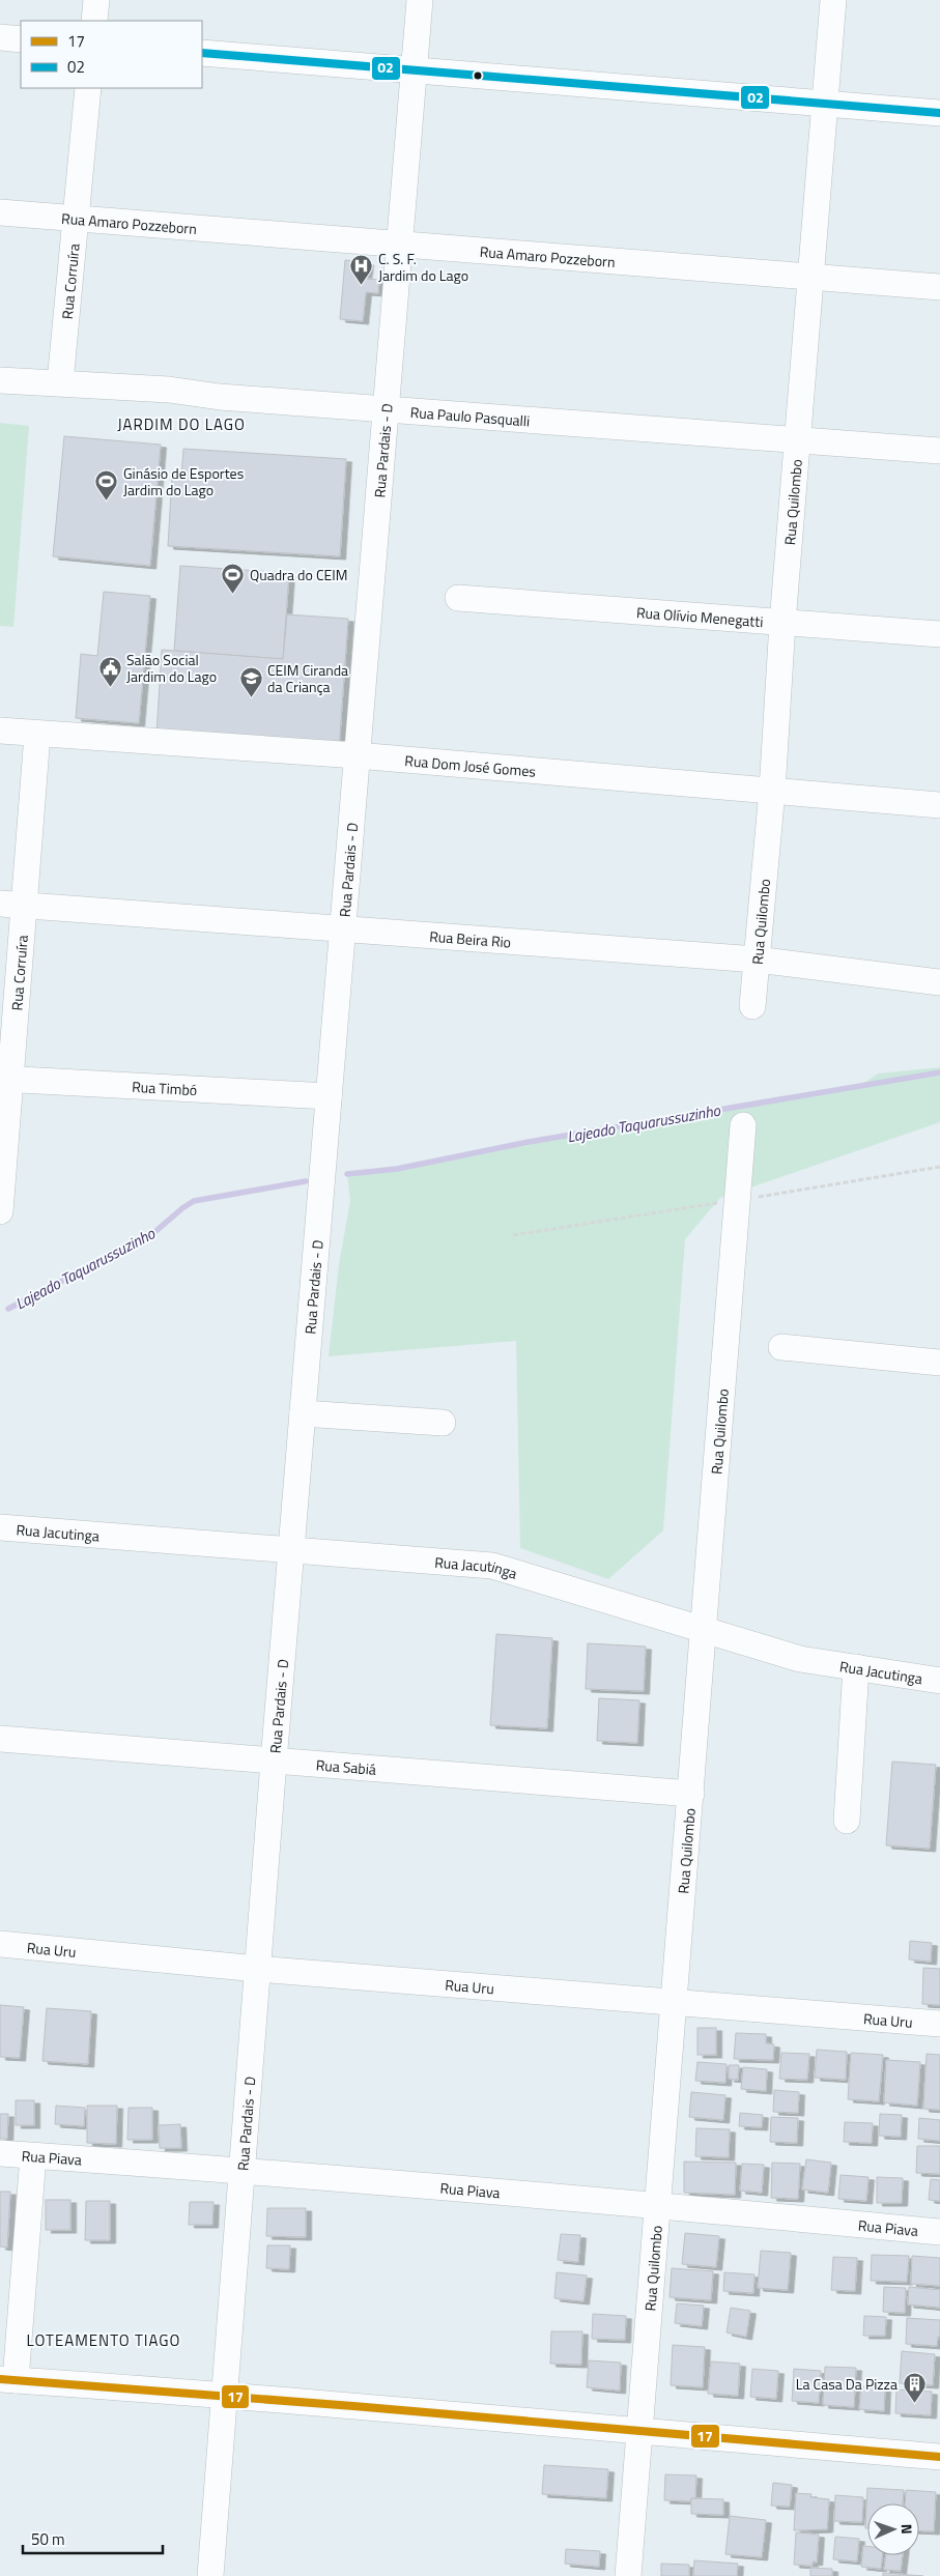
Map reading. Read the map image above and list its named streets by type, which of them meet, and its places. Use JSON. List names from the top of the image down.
{
  "streets": {
    "street": [
      "Rua Amaro Pozzeborn",
      "Rua Corruíra",
      "Rua Paulo Pasqualli",
      "Rua Pardais - D",
      "Rua Quilombo",
      "Rua Olívio Menegatti",
      "Rua Dom José Gomes",
      "Rua Beira Rio",
      "Rua Timbó",
      "Rua Jacutinga",
      "Rua Sabiá",
      "Rua Uru",
      "Rua Piava"
    ]
  },
  "crossings": [
    ["Rua Amaro Pozzeborn", "Rua Corruíra"],
    ["Rua Amaro Pozzeborn", "Rua Pardais - D"],
    ["Rua Amaro Pozzeborn", "Rua Quilombo"],
    ["Rua Corruíra", "Rua Paulo Pasqualli"],
    ["Rua Corruíra", "Rua Dom José Gomes"],
    ["Rua Corruíra", "Rua Beira Rio"],
    ["Rua Corruíra", "Rua Timbó"],
    ["Rua Paulo Pasqualli", "Rua Pardais - D"],
    ["Rua Paulo Pasqualli", "Rua Quilombo"],
    ["Rua Pardais - D", "Rua Dom José Gomes"],
    ["Rua Pardais - D", "Rua Beira Rio"],
    ["Rua Pardais - D", "Rua Timbó"],
    ["Rua Pardais - D", "Rua Jacutinga"],
    ["Rua Pardais - D", "Rua Sabiá"],
    ["Rua Pardais - D", "Rua Uru"],
    ["Rua Pardais - D", "Rua Piava"],
    ["Rua Quilombo", "Rua Olívio Menegatti"],
    ["Rua Quilombo", "Rua Dom José Gomes"],
    ["Rua Quilombo", "Rua Beira Rio"],
    ["Rua Quilombo", "Rua Jacutinga"],
    ["Rua Quilombo", "Rua Sabiá"],
    ["Rua Quilombo", "Rua Uru"],
    ["Rua Quilombo", "Rua Piava"]
  ],
  "districts": ["JARDIM DO LAGO", "LOTEAMENTO TIAGO"],
  "water": ["Lajeado Taquarussuzinho"],
  "places": {
    "hospital": ["C. S. F. Jardim do Lago"],
    "sports": ["Ginásio de Esportes Jardim do Lago", "Quadra do CEIM"],
    "public building": ["Salão Social Jardim do Lago"],
    "school or university": ["CEIM Ciranda da Criança"],
    "building": ["La Casa Da Pizza"]
  },
  "lines": ["transit line 02", "transit line 17"],
  "legend": ["17", "02"],
  "scale_bar": "50 m",
  "north": "right"
}
